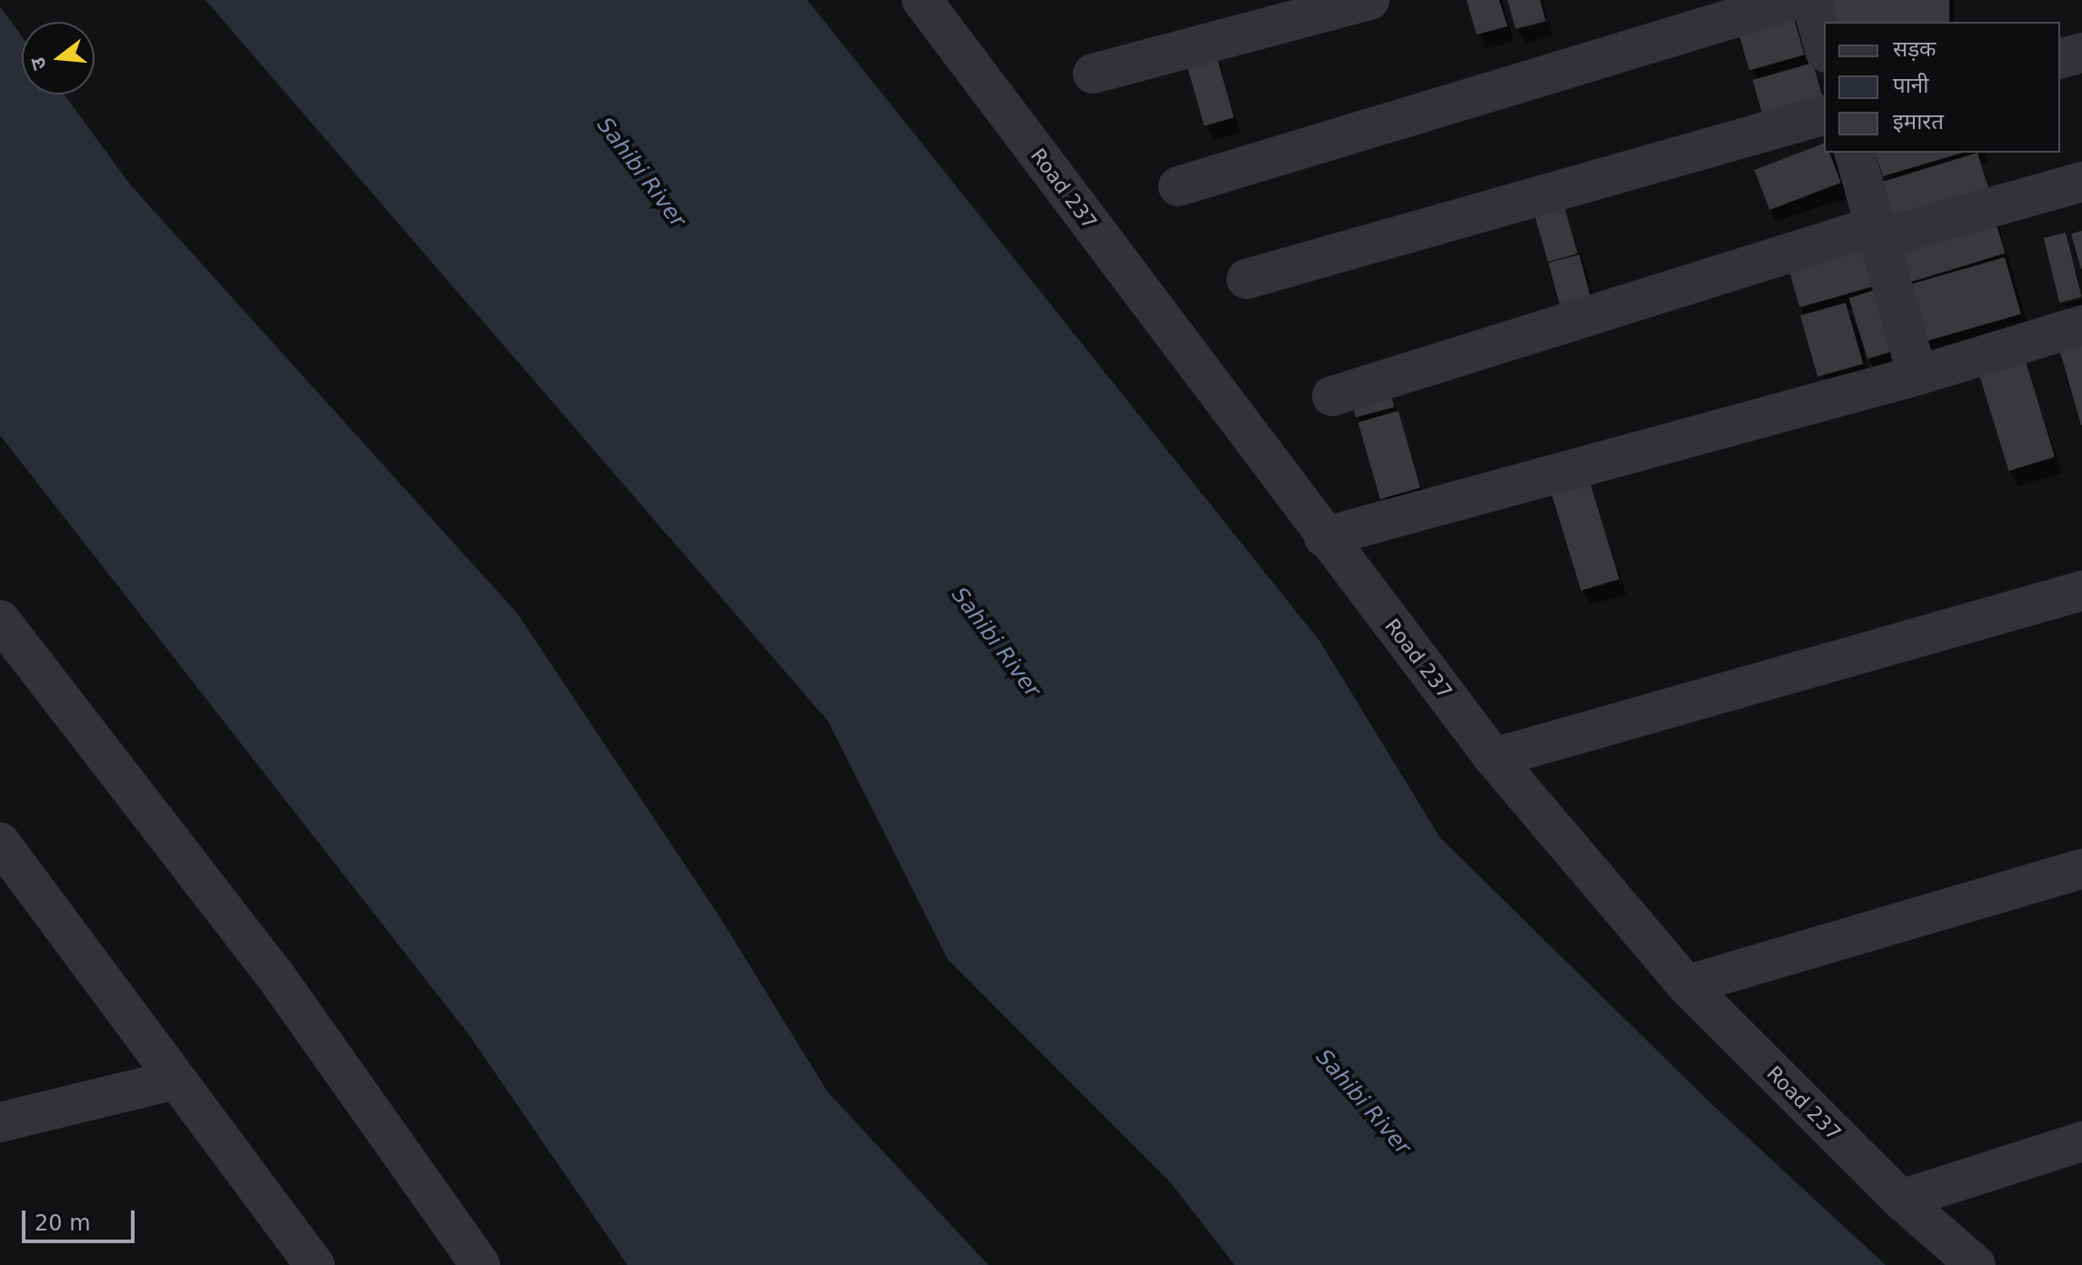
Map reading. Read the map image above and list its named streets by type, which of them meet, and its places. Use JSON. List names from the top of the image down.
{
  "streets": {
    "street": ["Road 237"]
  },
  "water": ["Sahibi River"],
  "legend": ["सड़क", "पानी", "इमारत"],
  "scale_bar": "20 m",
  "north": "left"
}
